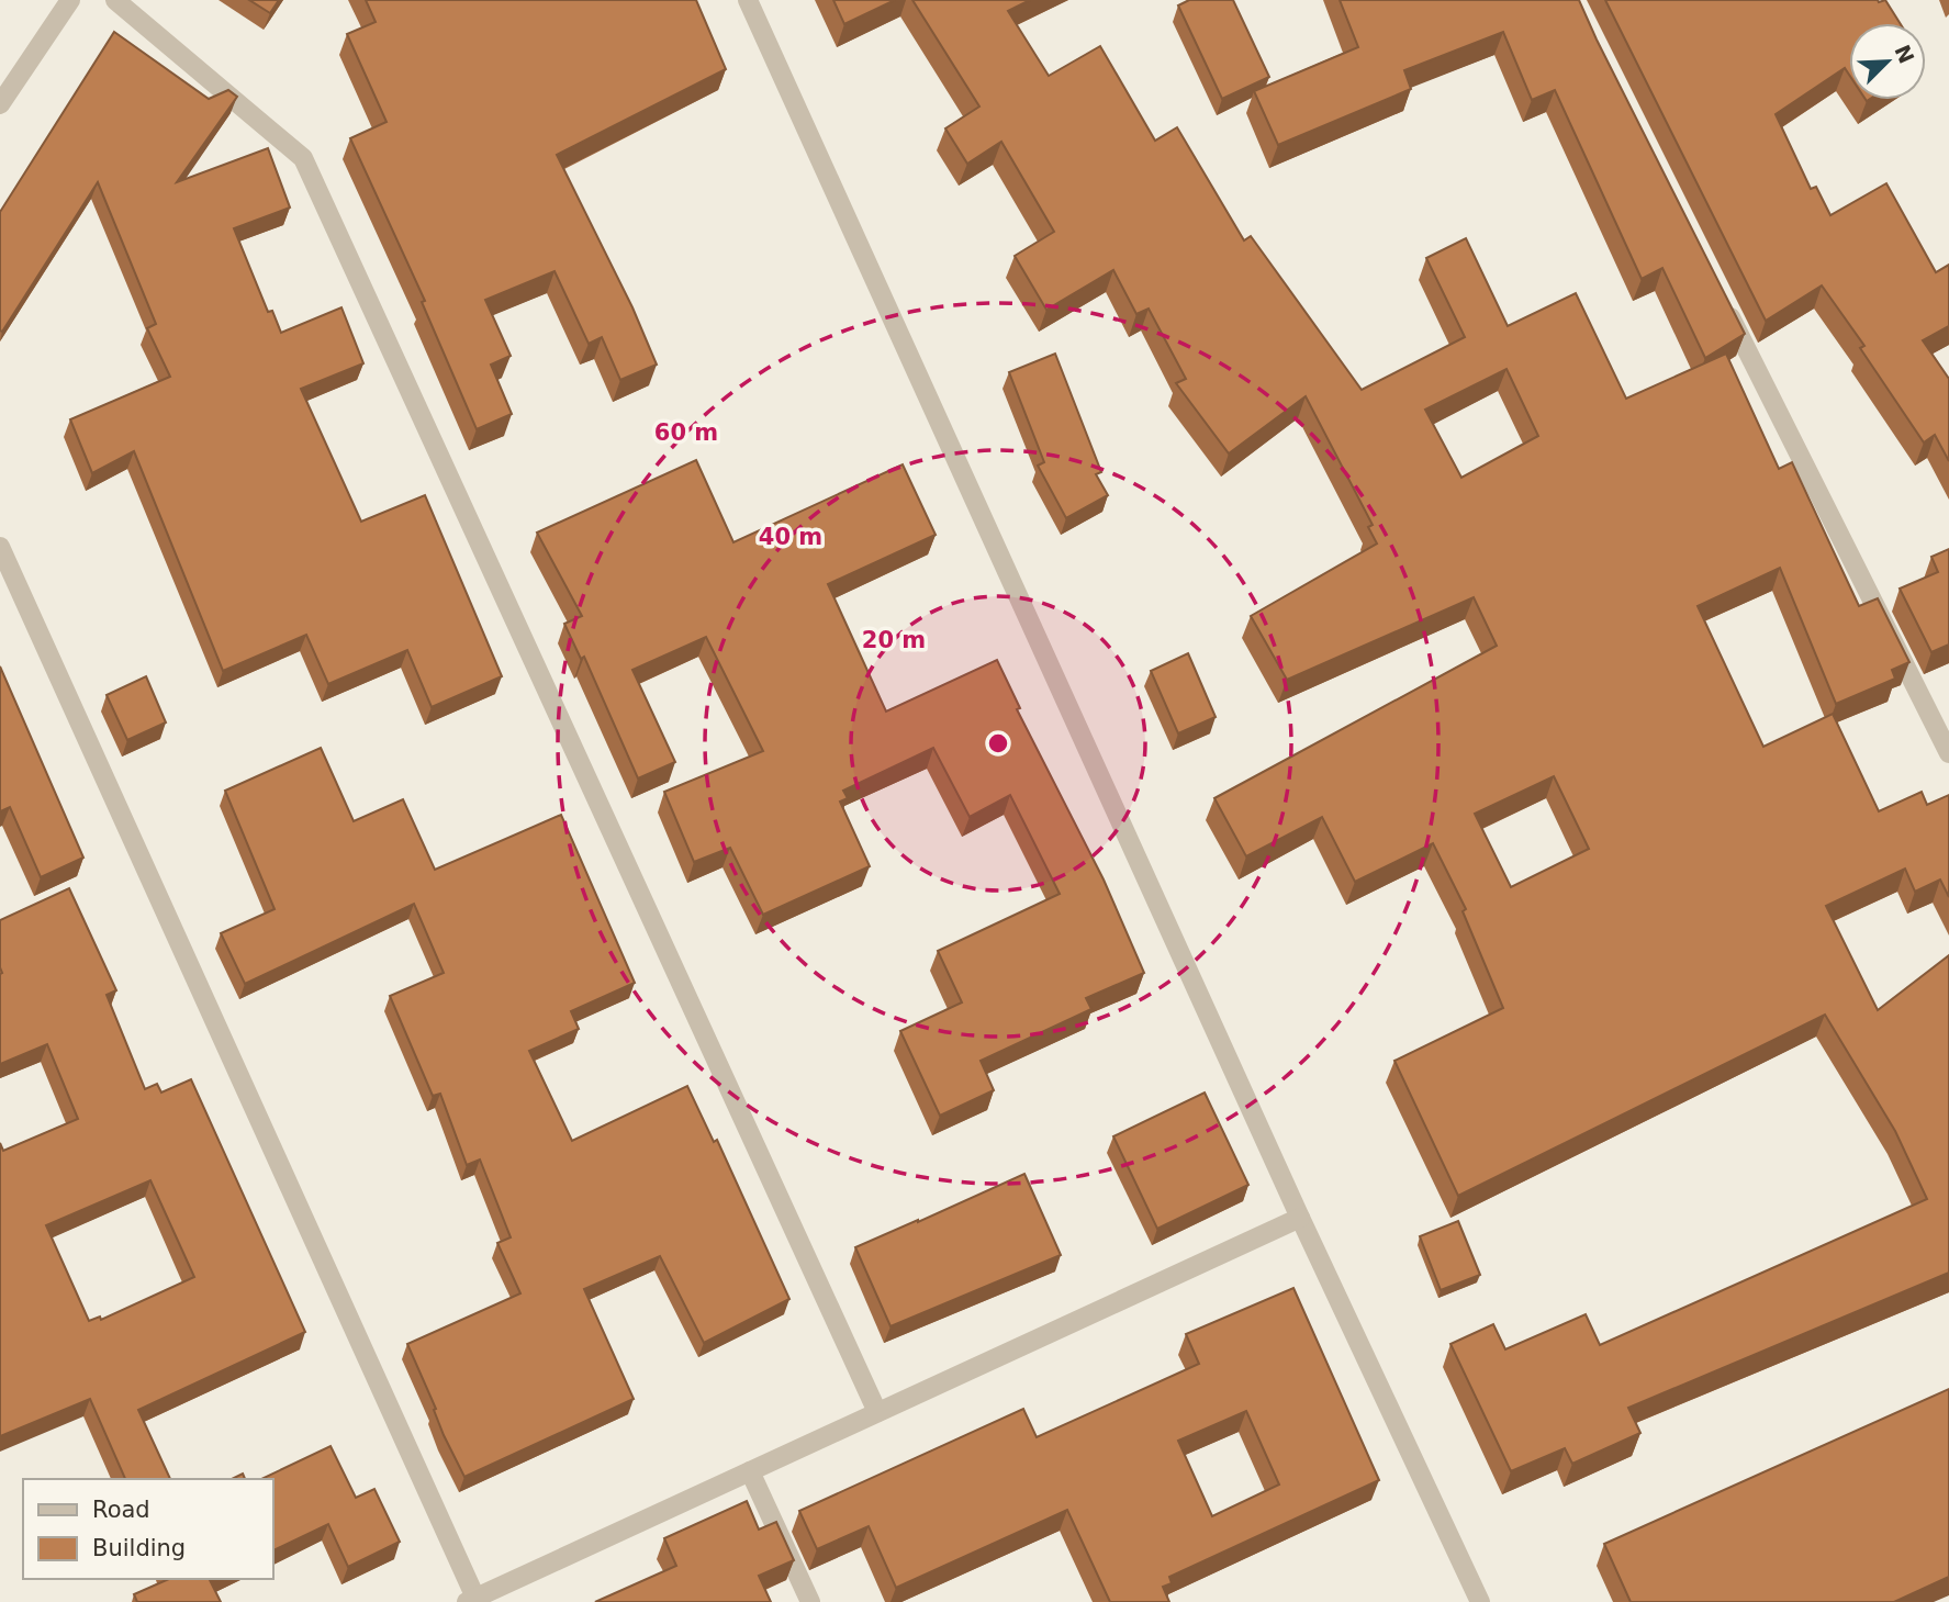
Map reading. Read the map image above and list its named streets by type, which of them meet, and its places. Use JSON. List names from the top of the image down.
{
  "legend": ["Road", "Building"],
  "north": "top right",
  "rings": ["60 m", "40 m", "20 m"]
}
